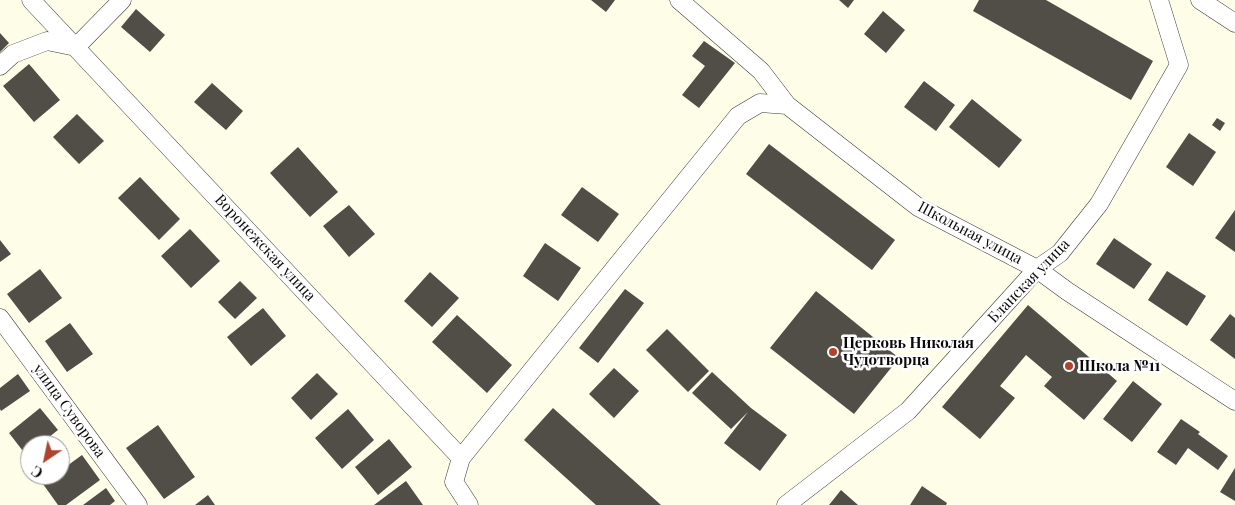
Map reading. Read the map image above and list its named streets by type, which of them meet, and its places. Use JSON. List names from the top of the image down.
{
  "streets": {
    "street": [
      "Школьная улица",
      "Воронежская улица",
      "Бланская улица",
      "улица Суворова"
    ]
  },
  "crossings": [
    ["Школьная улица", "Бланская улица"]
  ],
  "places": ["Церковь Николая Чудотворца", "Школа №11"],
  "north": "bottom left"
}
